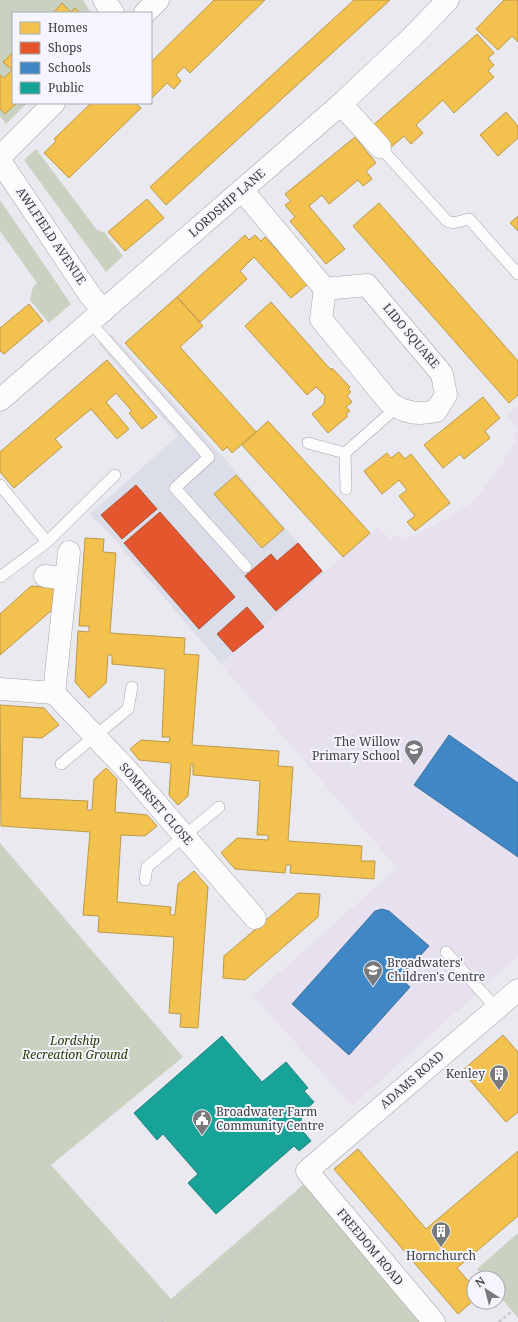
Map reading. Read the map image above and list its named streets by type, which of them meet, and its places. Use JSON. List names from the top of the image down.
{
  "streets": {
    "street": [
      "LORDSHIP LANE",
      "AWLFIELD AVENUE",
      "LIDO SQUARE",
      "SOMERSET CLOSE",
      "ADAMS ROAD",
      "FREEDOM ROAD"
    ]
  },
  "crossings": [
    ["LORDSHIP LANE", "AWLFIELD AVENUE"],
    ["ADAMS ROAD", "FREEDOM ROAD"]
  ],
  "parks": ["Lordship Recreation Ground"],
  "places": {
    "school or university": ["The Willow Primary School", "Broadwaters' Children's Centre"],
    "building": ["Kenley", "Hornchurch"],
    "public building": ["Broadwater Farm Community Centre"]
  },
  "legend": [
    "Homes",
    "Shops",
    "Schools",
    "Public"
  ],
  "north": "top left"
}
